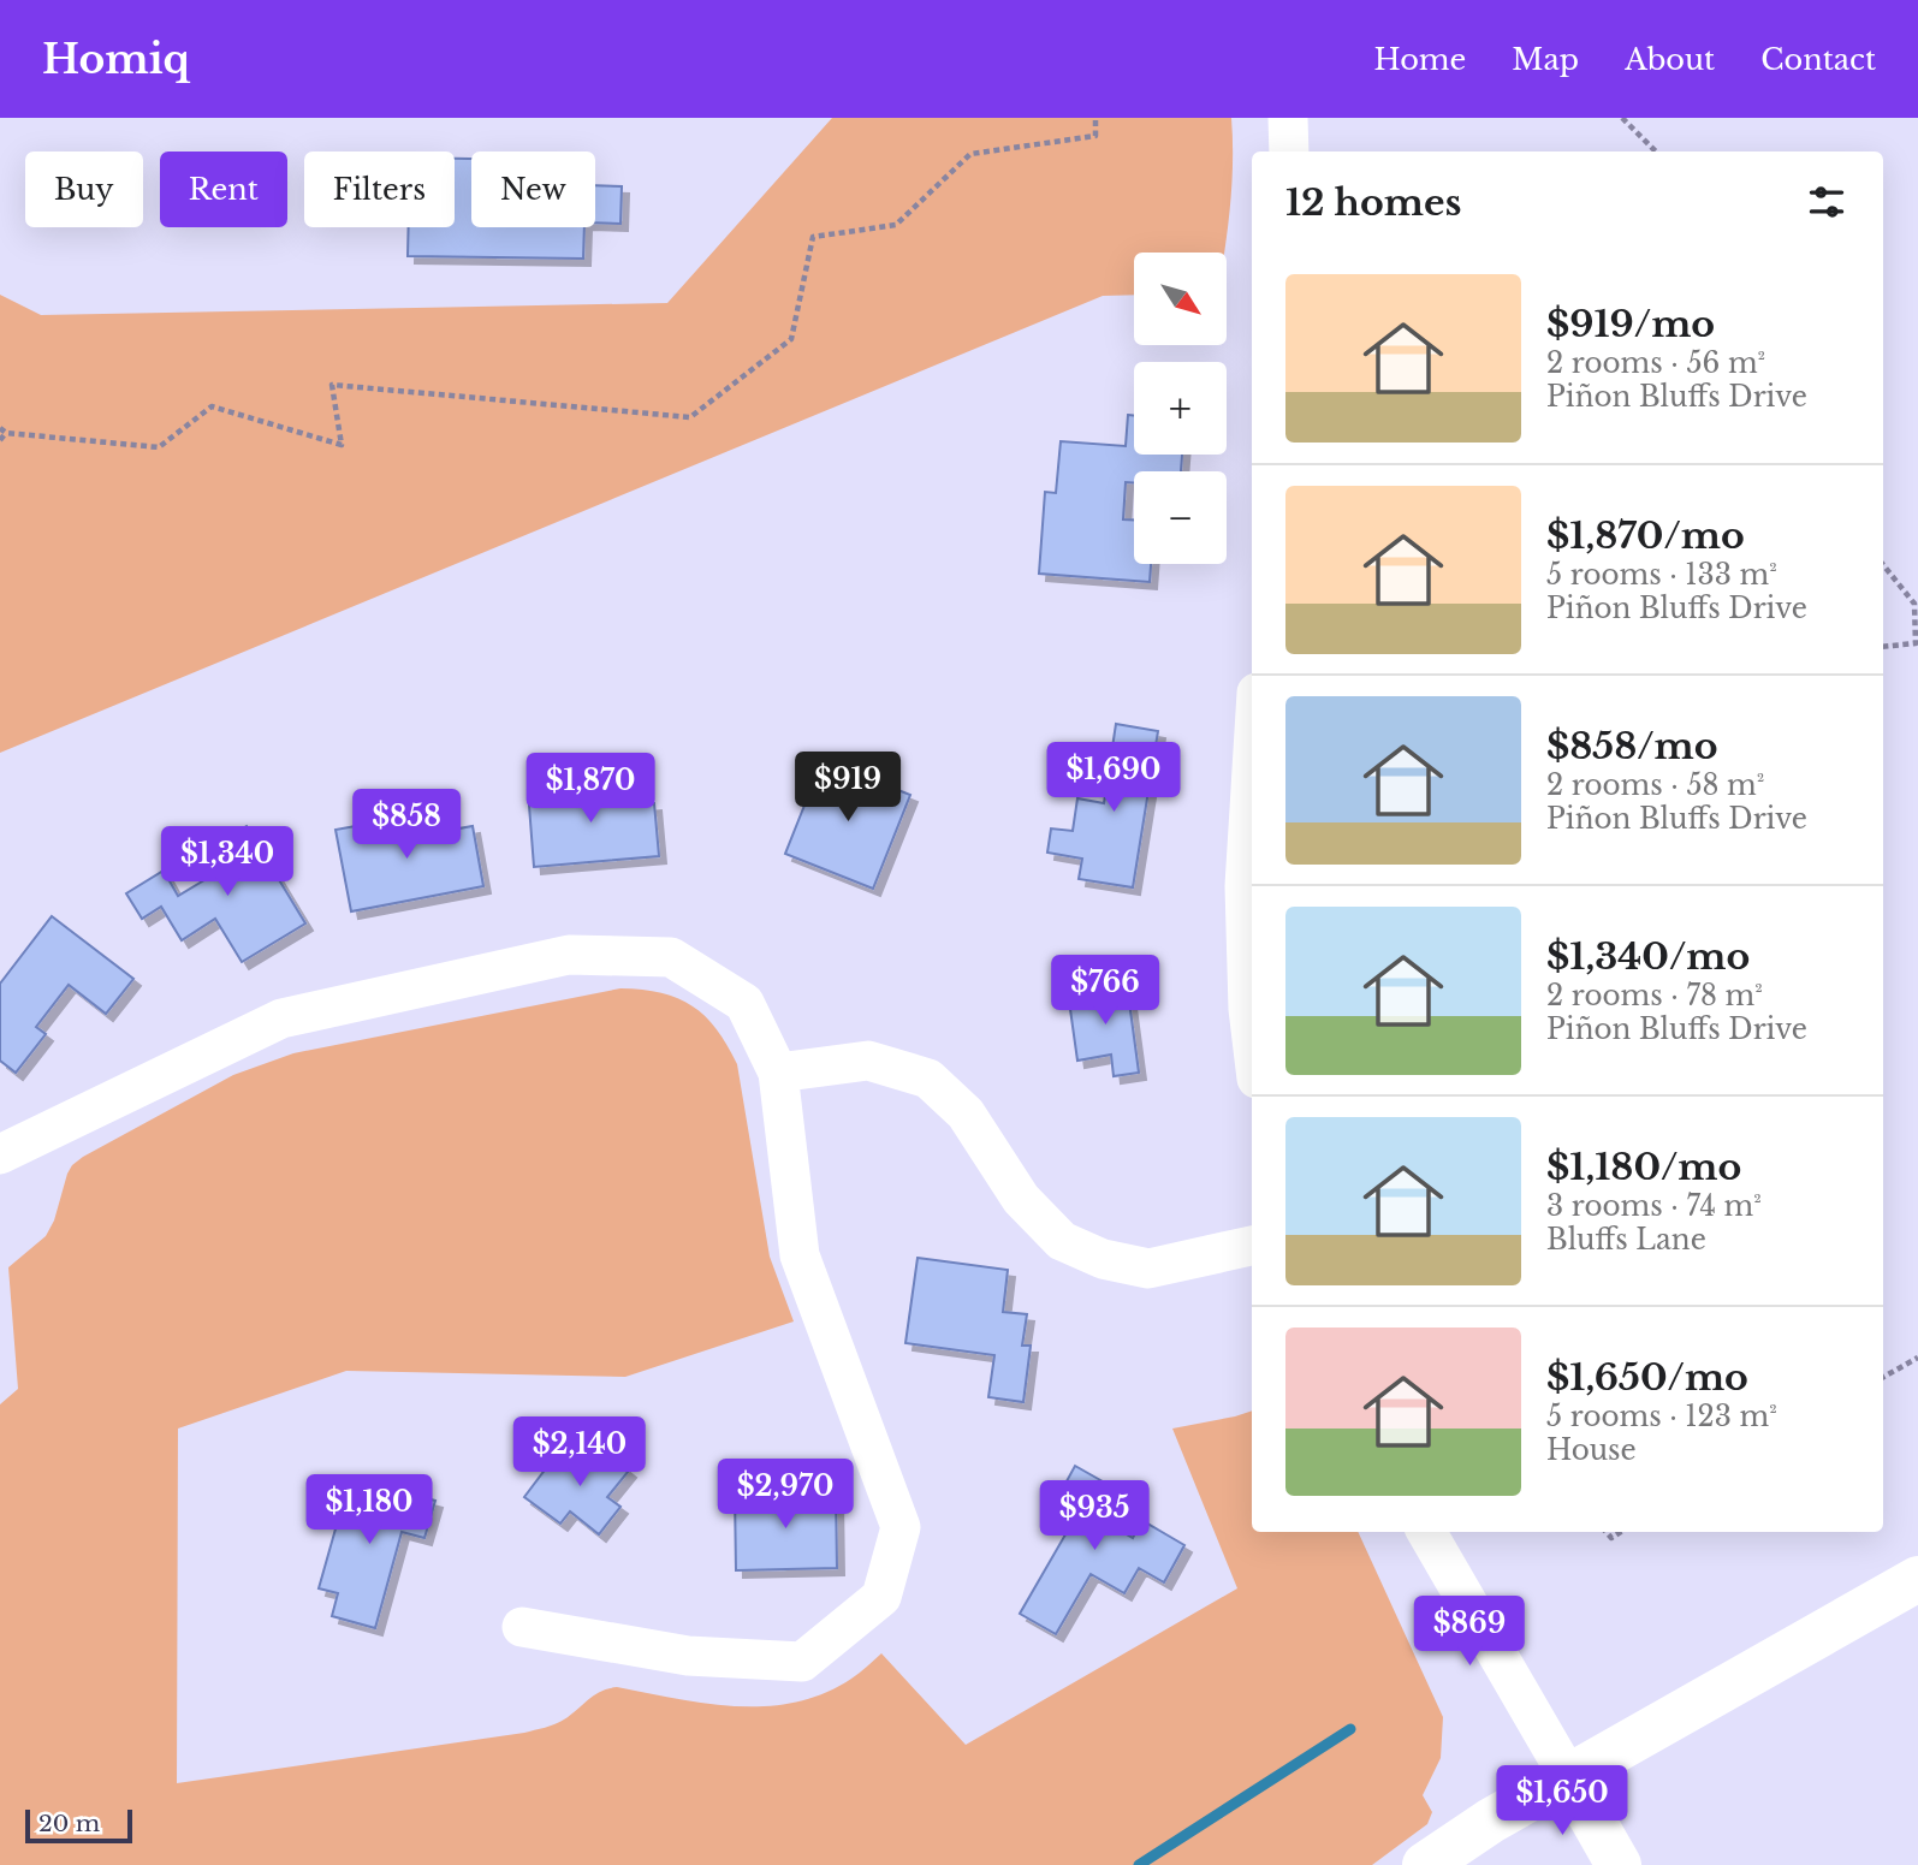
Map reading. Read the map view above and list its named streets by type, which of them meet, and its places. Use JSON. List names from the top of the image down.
{
  "scale_bar": "20 m",
  "north": "bottom right",
  "page": {
    "header": "Homiq",
    "nav": [
      "Home",
      "Map",
      "About",
      "Contact"
    ],
    "chip": [
      "Buy",
      "Rent",
      "Filters",
      "New"
    ],
    "heading": "12 homes",
    "map_buttons": ["+", "−"],
    "list": [
      {
        "name": "$919/mo",
        "note": "2 rooms · 56 m² · Piñon Bluffs Drive"
      },
      {
        "name": "$1,870/mo",
        "note": "5 rooms · 133 m² · Piñon Bluffs Drive"
      },
      {
        "name": "$858/mo",
        "note": "2 rooms · 58 m² · Piñon Bluffs Drive"
      },
      {
        "name": "$1,340/mo",
        "note": "2 rooms · 78 m² · Piñon Bluffs Drive"
      },
      {
        "name": "$1,180/mo",
        "note": "3 rooms · 74 m² · Bluffs Lane"
      },
      {
        "name": "$1,650/mo",
        "note": "5 rooms · 123 m² · House"
      }
    ],
    "price": [
      "$1,690",
      "$919",
      "$1,870",
      "$858",
      "$1,340",
      "$766",
      "$2,140",
      "$2,970",
      "$1,180",
      "$935",
      "$869",
      "$1,650"
    ],
    "scale": "20 m"
  }
}
